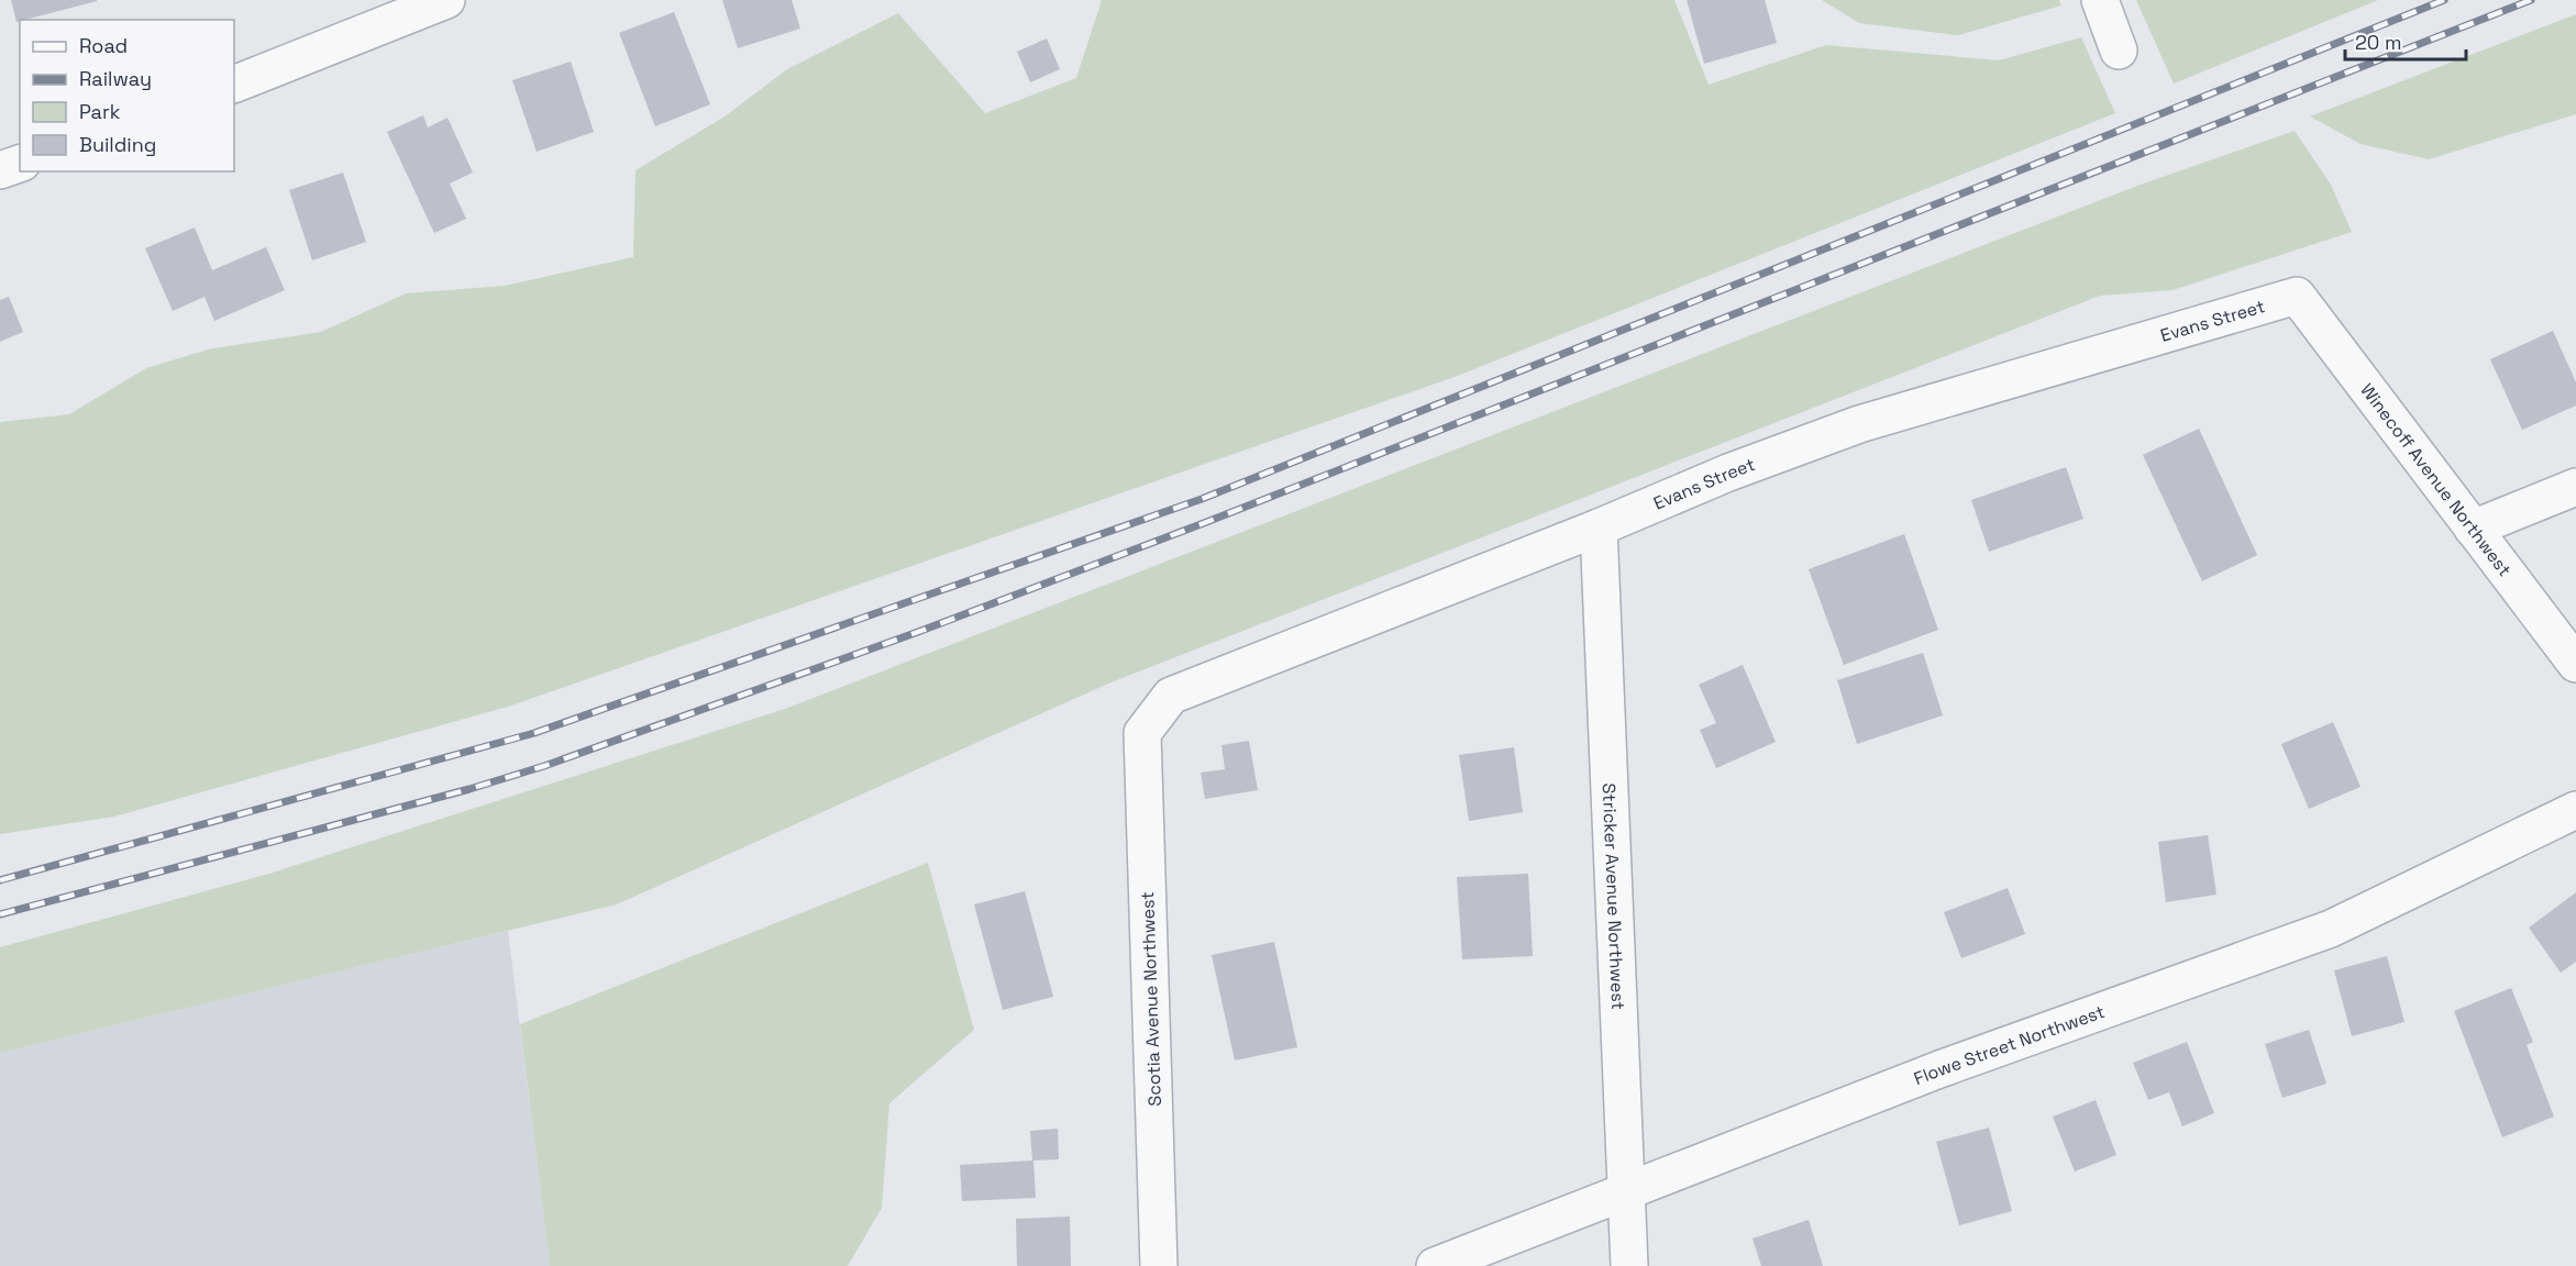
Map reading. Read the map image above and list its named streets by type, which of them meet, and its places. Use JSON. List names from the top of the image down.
{
  "streets": {
    "street": [
      "Evans Street",
      "Winecoff Avenue Northwest",
      "Stricker Avenue Northwest",
      "Scotia Avenue Northwest",
      "Flowe Street Northwest"
    ]
  },
  "crossings": [
    ["Evans Street", "Winecoff Avenue Northwest"],
    ["Evans Street", "Stricker Avenue Northwest"],
    ["Evans Street", "Scotia Avenue Northwest"],
    ["Stricker Avenue Northwest", "Flowe Street Northwest"]
  ],
  "legend": [
    "Road",
    "Railway",
    "Park",
    "Building"
  ],
  "scale_bar": "20 m"
}
